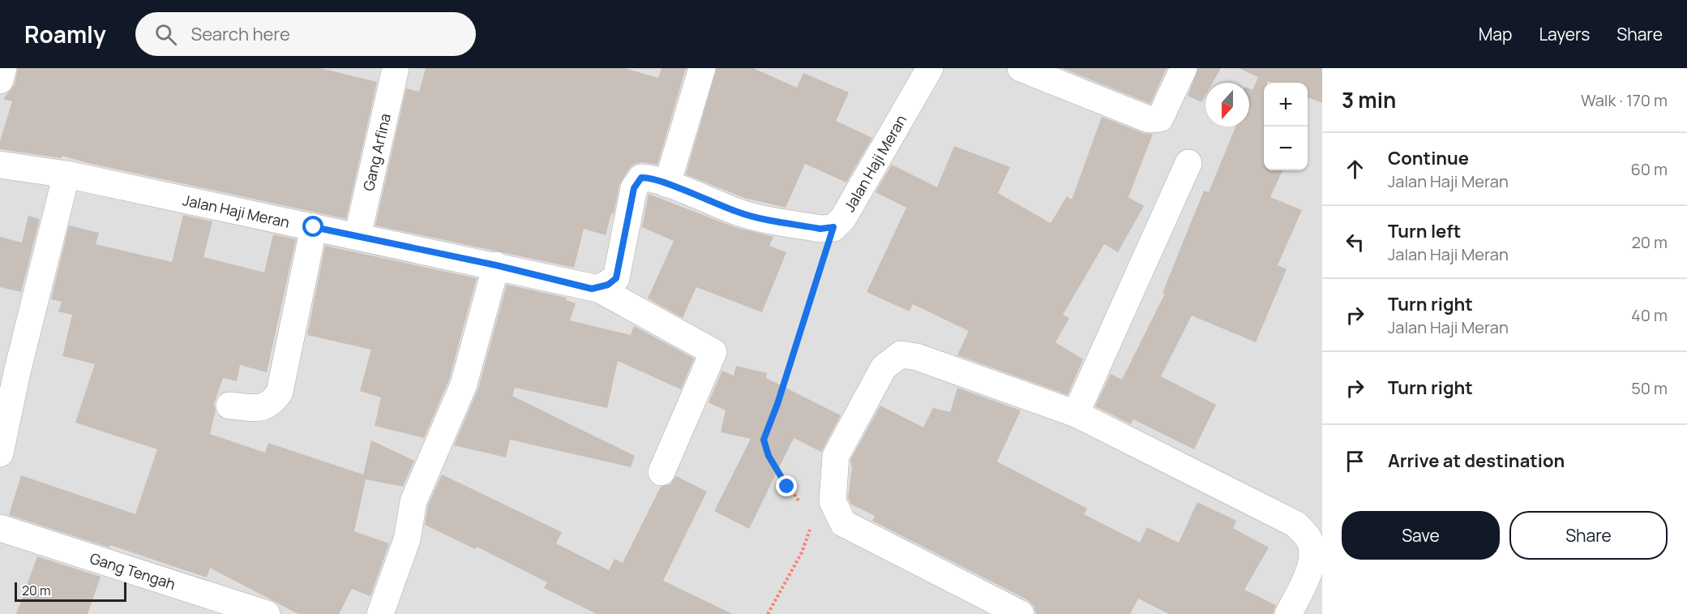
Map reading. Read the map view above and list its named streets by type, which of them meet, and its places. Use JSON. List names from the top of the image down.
{
  "streets": {
    "street": ["Gang Arfina", "Jalan Haji Meran", "Gang Tengah"]
  },
  "crossings": [
    ["Gang Arfina", "Jalan Haji Meran"]
  ],
  "scale_bar": "20 m",
  "north": "bottom",
  "page": {
    "header": "Roamly",
    "search": "Search here",
    "nav": ["Map", "Layers", "Share"],
    "heading": ["3 min", "Walk · 170 m"],
    "map_buttons": ["+", "−"],
    "list": [
      ["Continue", "Jalan Haji Meran", "60 m"],
      ["Turn left", "Jalan Haji Meran", "20 m"],
      ["Turn right", "Jalan Haji Meran", "40 m"],
      ["Turn right", "50 m"],
      "Arrive at destination"
    ],
    "buttons": ["Save", "Share"],
    "scale": "20 m"
  }
}
